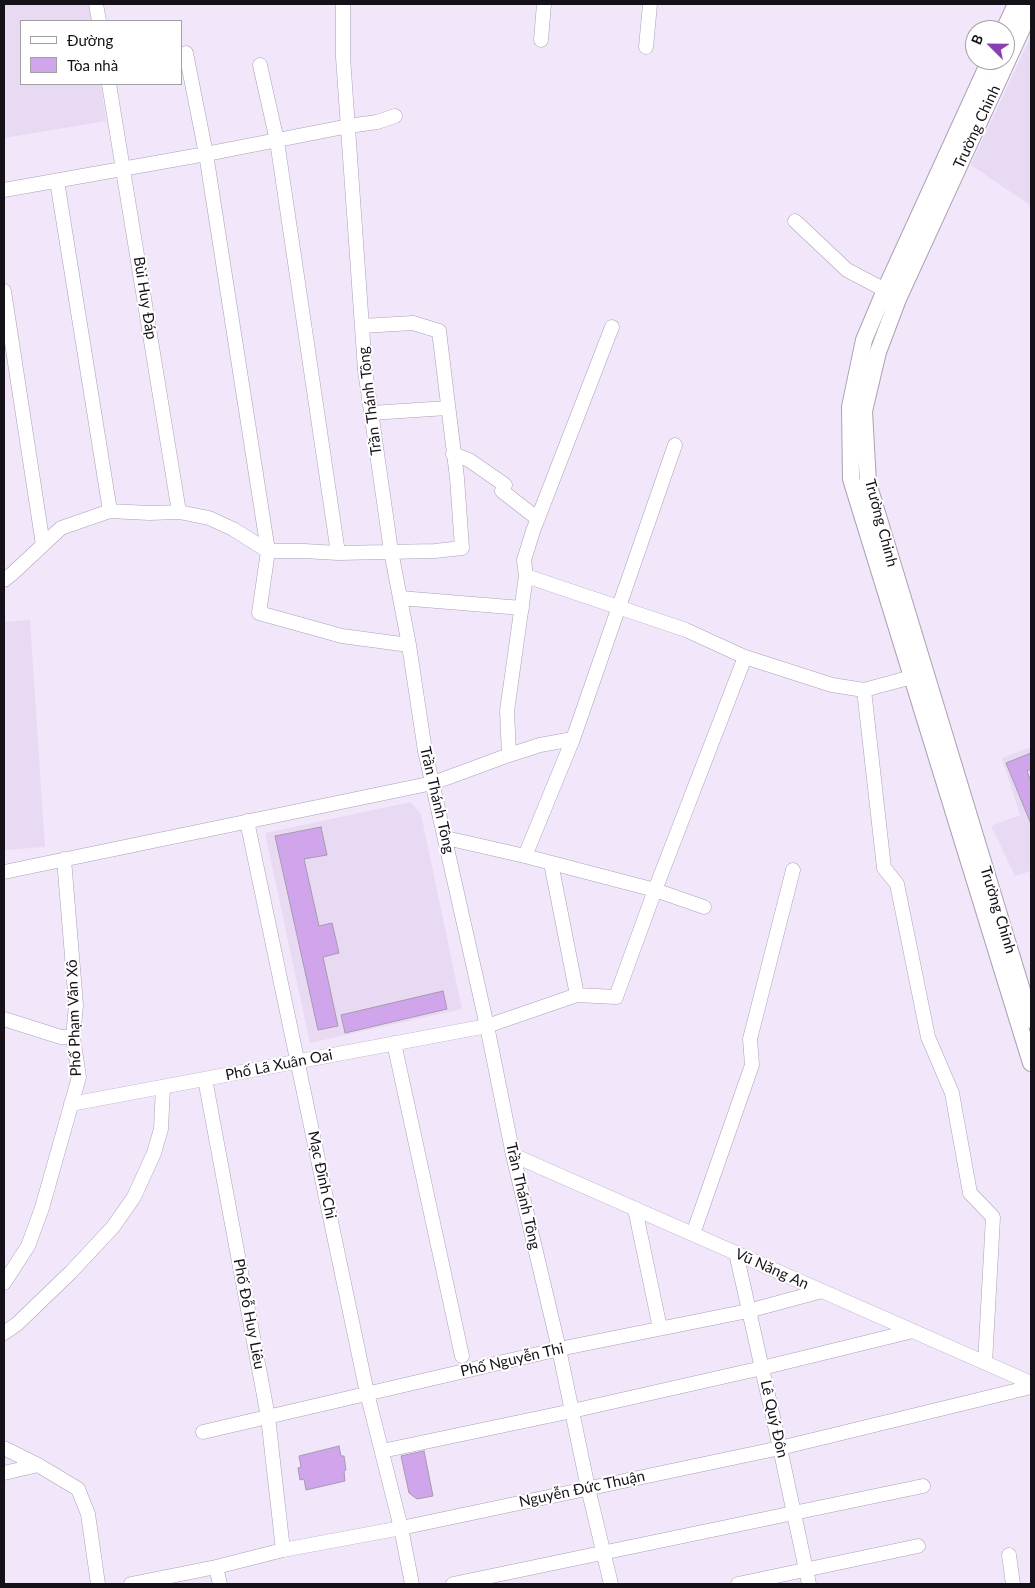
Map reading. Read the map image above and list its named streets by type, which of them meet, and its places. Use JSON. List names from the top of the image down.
{
  "streets": {
    "main road": ["Trường Chinh"],
    "street": [
      "Bùi Huy Đáp",
      "Trần Thánh Tông",
      "Phố Phạm Văn Xô",
      "Phố Lã Xuân Oai",
      "Mạc Đĩnh Chi",
      "Vũ Năng An",
      "Phố Đỗ Huy Liêu",
      "Phố Nguyễn Thi",
      "Lê Quý Đôn",
      "Nguyễn Đức Thuận"
    ]
  },
  "crossings": [
    ["Trần Thánh Tông", "Phố Lã Xuân Oai"],
    ["Trần Thánh Tông", "Vũ Năng An"],
    ["Trần Thánh Tông", "Phố Nguyễn Thi"],
    ["Trần Thánh Tông", "Nguyễn Đức Thuận"],
    ["Phố Phạm Văn Xô", "Phố Lã Xuân Oai"],
    ["Phố Lã Xuân Oai", "Mạc Đĩnh Chi"],
    ["Phố Lã Xuân Oai", "Phố Đỗ Huy Liêu"],
    ["Mạc Đĩnh Chi", "Phố Nguyễn Thi"],
    ["Mạc Đĩnh Chi", "Nguyễn Đức Thuận"],
    ["Vũ Năng An", "Phố Nguyễn Thi"],
    ["Vũ Năng An", "Lê Quý Đôn"],
    ["Vũ Năng An", "Nguyễn Đức Thuận"],
    ["Phố Đỗ Huy Liêu", "Phố Nguyễn Thi"],
    ["Phố Đỗ Huy Liêu", "Nguyễn Đức Thuận"],
    ["Phố Nguyễn Thi", "Lê Quý Đôn"],
    ["Lê Quý Đôn", "Nguyễn Đức Thuận"]
  ],
  "legend": ["Đường", "Tòa nhà"],
  "north": "top left"
}
